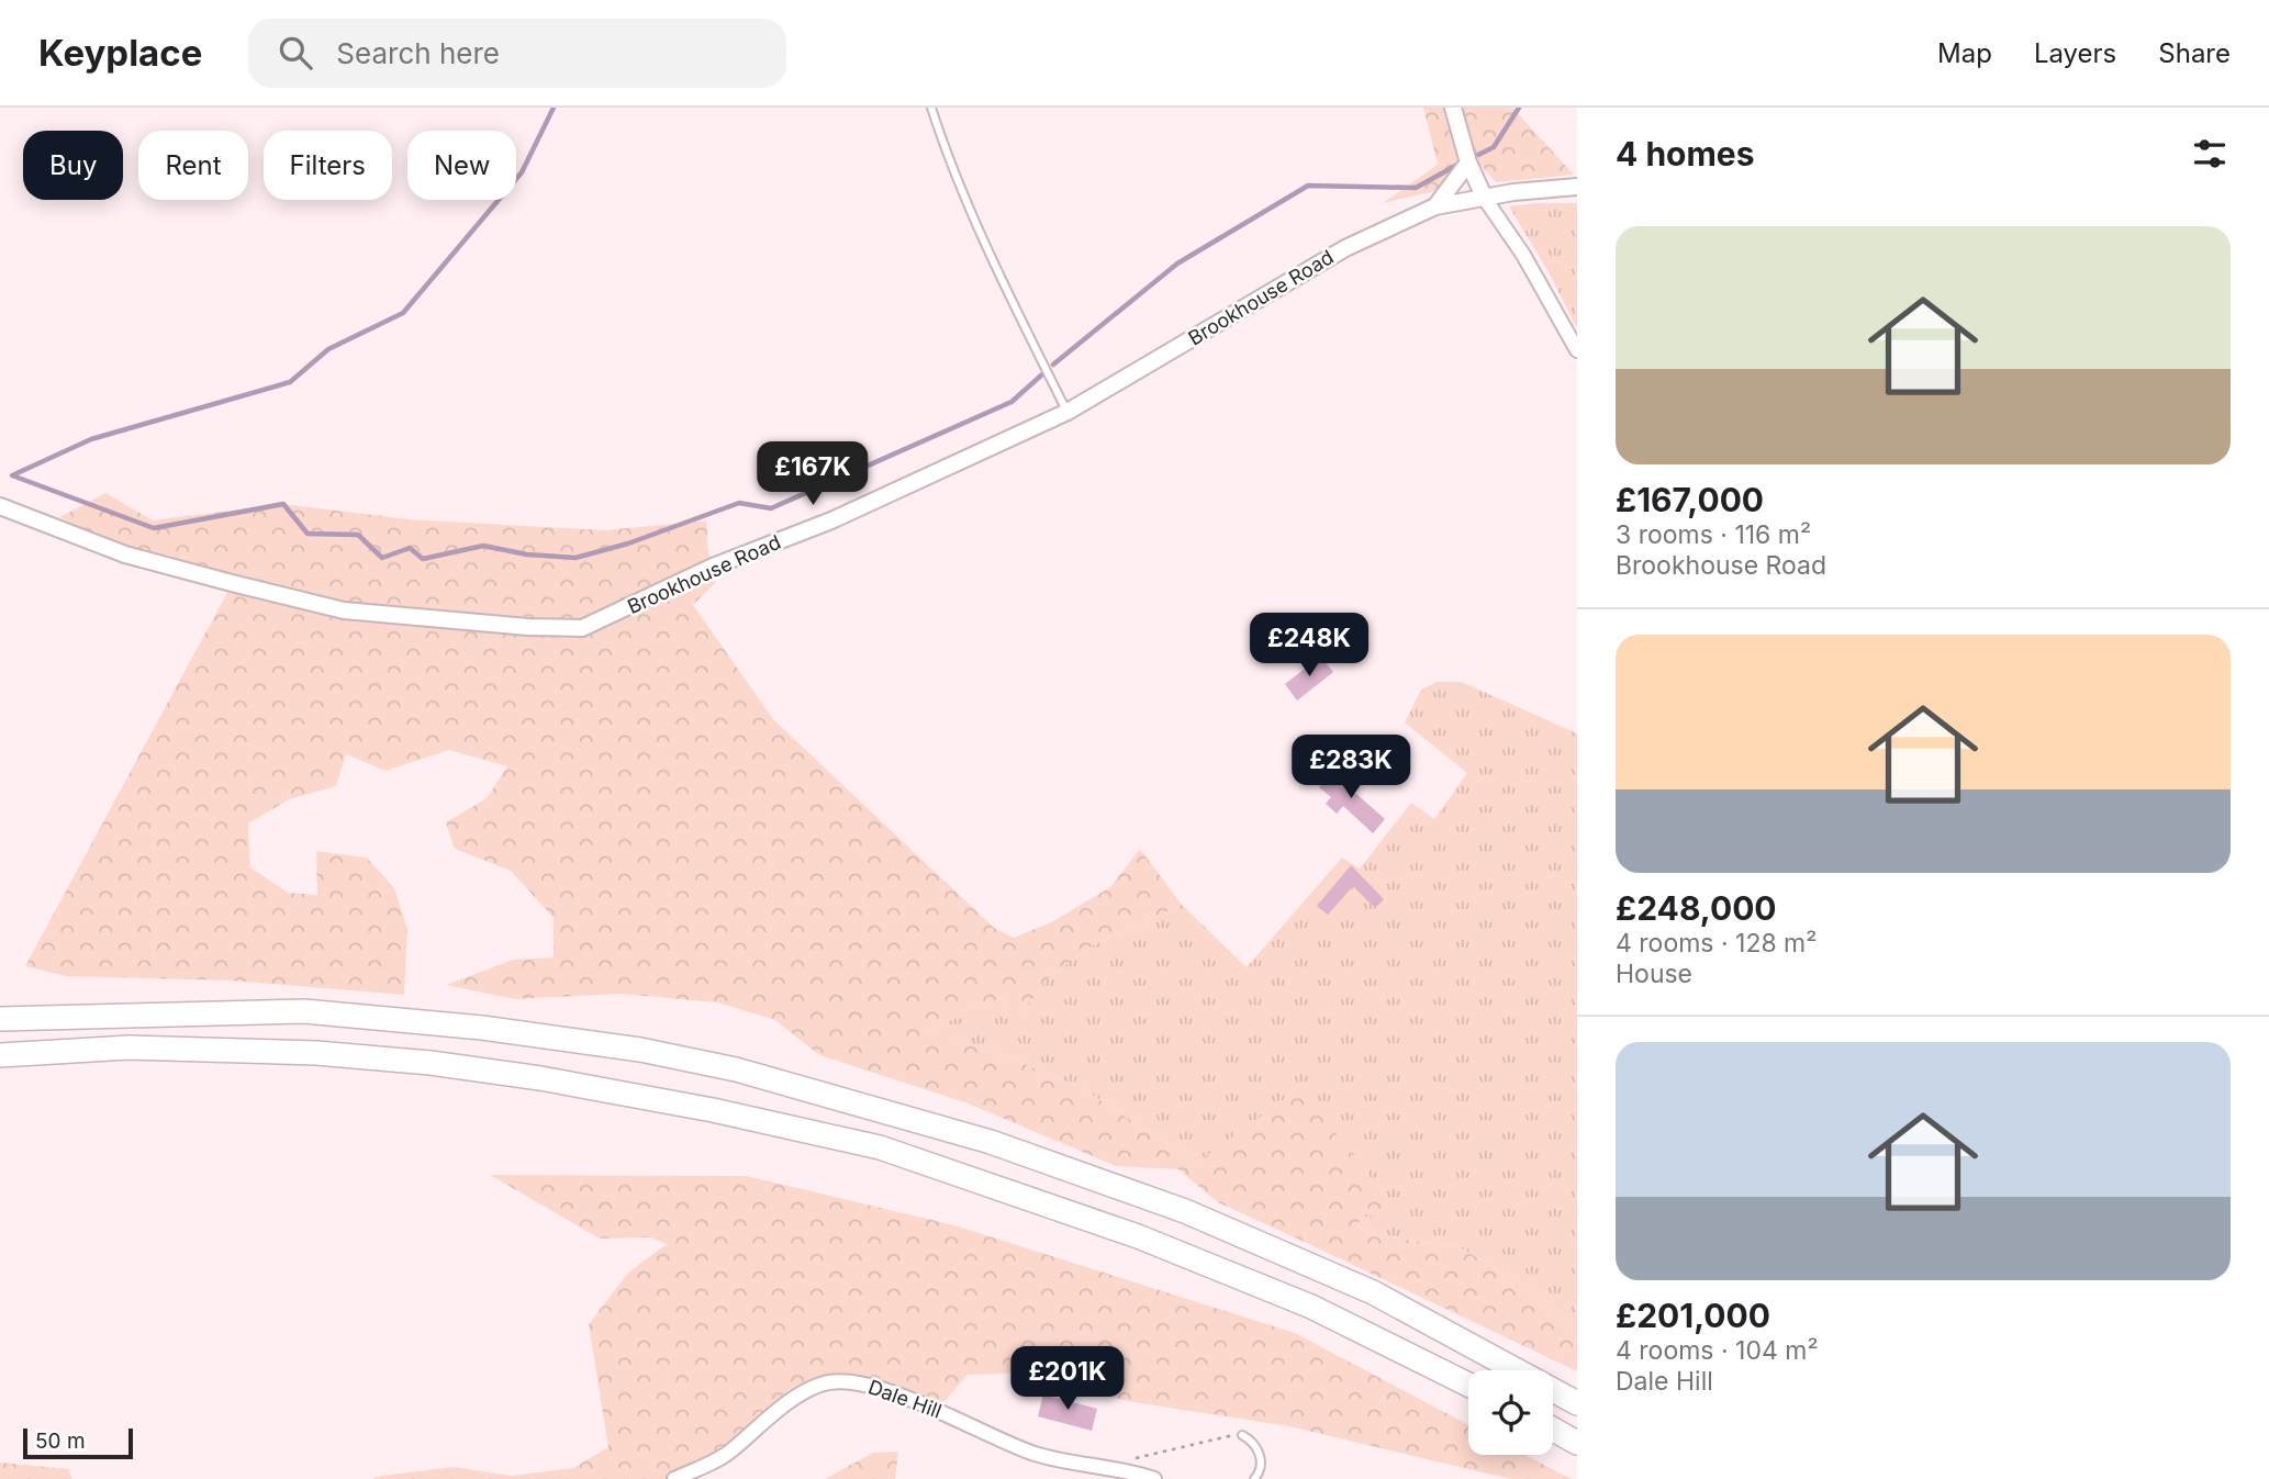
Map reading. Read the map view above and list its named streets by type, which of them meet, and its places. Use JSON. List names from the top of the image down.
{
  "streets": {
    "street": ["Brookhouse Road", "Dale Hill"]
  },
  "scale_bar": "50 m",
  "page": {
    "header": "Keyplace",
    "search": "Search here",
    "nav": ["Map", "Layers", "Share"],
    "heading": "4 homes",
    "chip": [
      "Buy",
      "Rent",
      "Filters",
      "New"
    ],
    "list": [
      {
        "name": "£167,000",
        "note": "3 rooms · 116 m² · Brookhouse Road"
      },
      {
        "name": "£248,000",
        "note": "4 rooms · 128 m² · House"
      },
      {
        "name": "£201,000",
        "note": "4 rooms · 104 m² · Dale Hill"
      }
    ],
    "price": [
      "£167K",
      "£248K",
      "£283K",
      "£201K"
    ],
    "scale": "50 m"
  }
}
